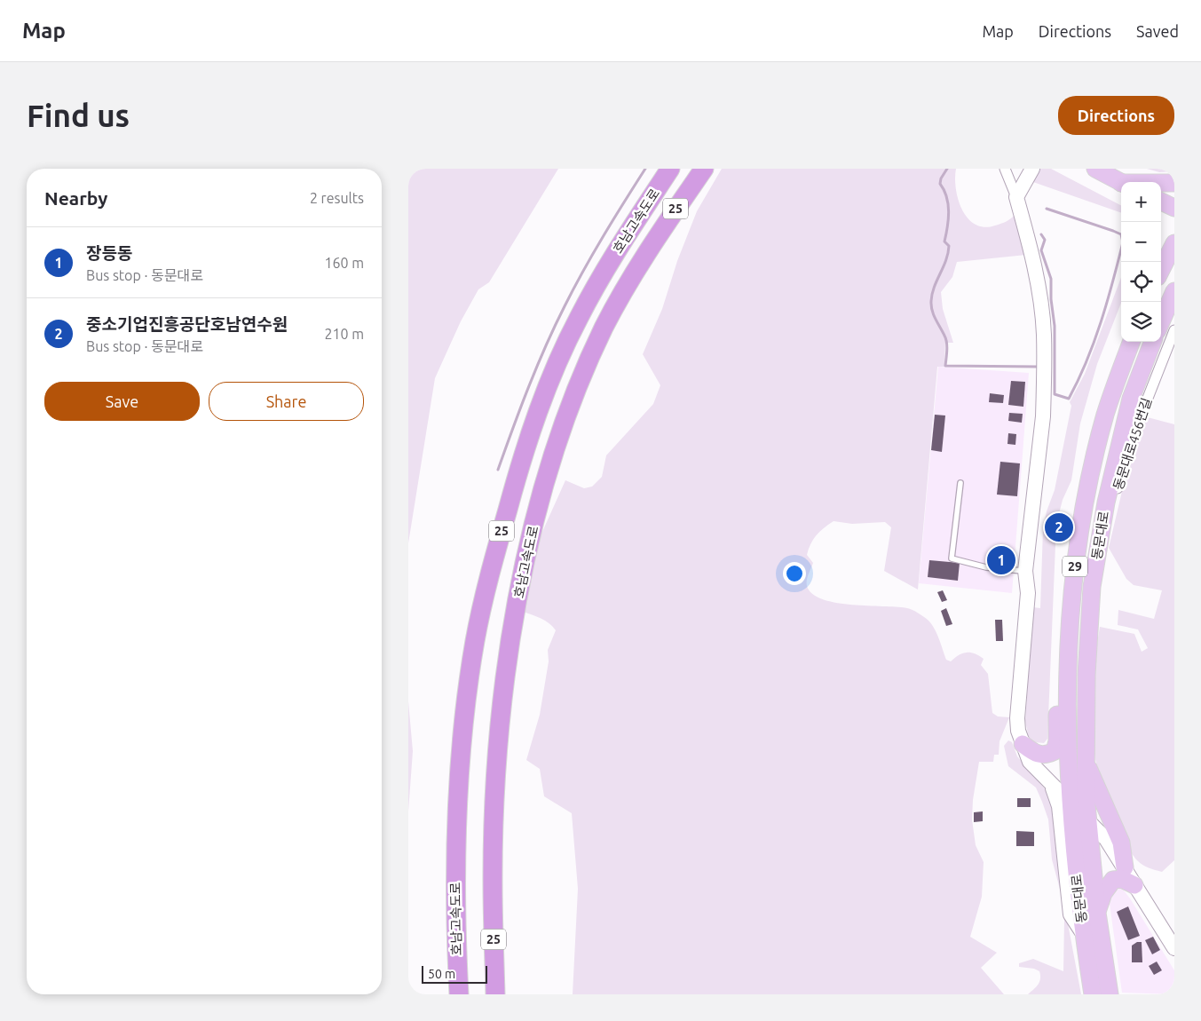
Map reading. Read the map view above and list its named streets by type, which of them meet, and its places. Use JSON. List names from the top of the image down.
{
  "streets": {
    "highway": ["25", "호남고속도로"],
    "main road": ["동문대로", "29"],
    "street": ["동문대로456번길"]
  },
  "crossings": [
    ["동문대로456번길", "동문대로"]
  ],
  "scale_bar": "50 m",
  "page": {
    "header": "Map",
    "nav": ["Map", "Directions", "Saved"],
    "buttons": [
      "Directions",
      ["Save", "Share"]
    ],
    "title": "Find us",
    "heading": ["Nearby", "2 results"],
    "map_buttons": ["+", "−"],
    "list": [
      {
        "mark": "1",
        "name": "장등동",
        "note": "Bus stop · 동문대로",
        "value": "160 m"
      },
      {
        "mark": "2",
        "name": "중소기업진흥공단호남연수원",
        "note": "Bus stop · 동문대로",
        "value": "210 m"
      }
    ],
    "pins": ["2", "1"],
    "scale": "50 m"
  }
}
